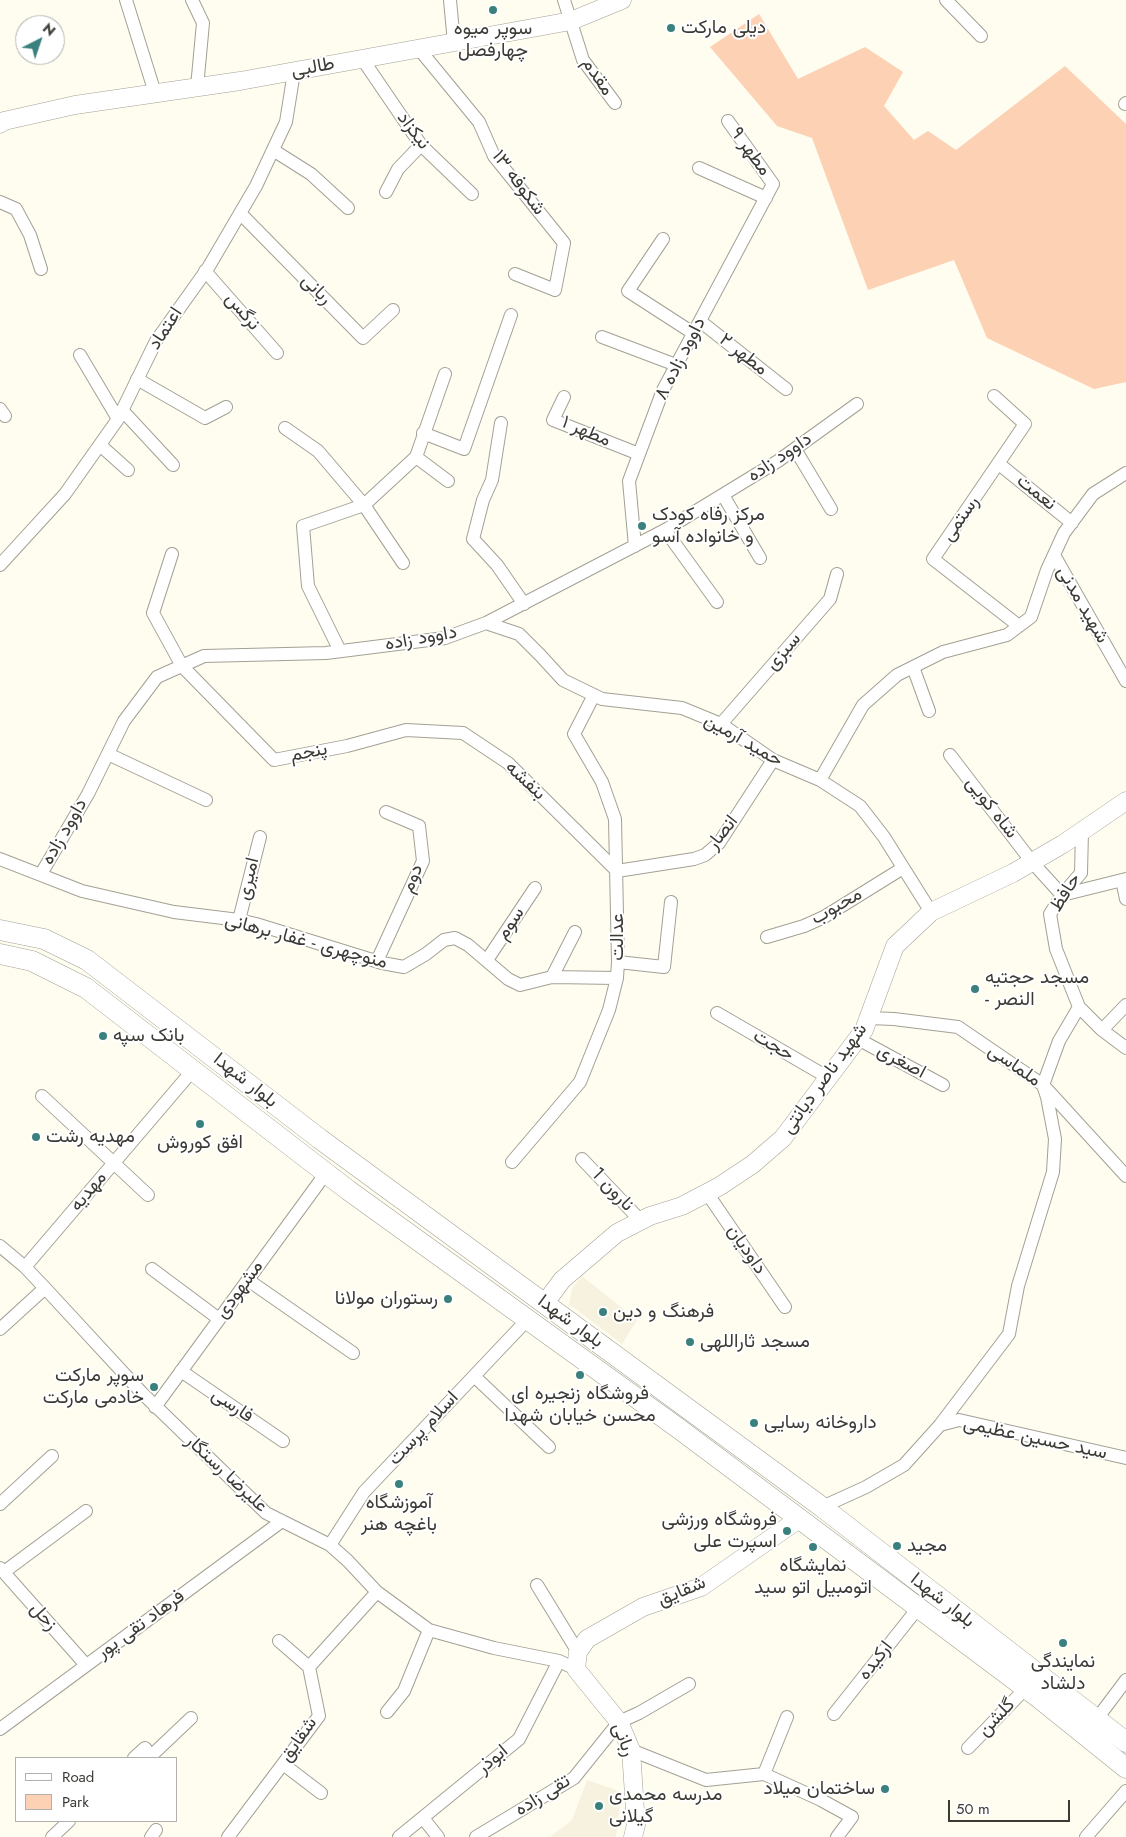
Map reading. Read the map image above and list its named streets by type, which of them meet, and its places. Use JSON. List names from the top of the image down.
{
  "streets": {
    "main road": [
      "طالبی",
      "ربانی",
      "شهید ناصر دیانتی",
      "بلوار شهدا",
      "شقایق"
    ],
    "street": [
      "مقدم",
      "نیکزاد",
      "مطهر ۹",
      "شکوفه ۱۳",
      "نرگس",
      "اعتماد",
      "مطهر ۲",
      "داوود زاده ۸",
      "مطهر ۱",
      "داوود زاده",
      "نعمت",
      "رستمی",
      "شهید مدنی",
      "سبزی",
      "حمید آرمین",
      "پنجم",
      "بنفشه",
      "شاه کویی",
      "انصار",
      "امیری",
      "دوم",
      "حافظ",
      "محبوب",
      "سوم",
      "عدالت",
      "منوچهری - غفار برهانی",
      "حجت",
      "اصغری",
      "ملماسی",
      "نارون 1",
      "مهدیه",
      "داودیان",
      "مشهودی",
      "فارسی",
      "اسلام پرست",
      "سید حسین عظیمی",
      "علیرضا رستگار",
      "زحل",
      "فرهاد تقی پور",
      "ارکیده",
      "گلشن",
      "ابوذر",
      "تقی زاده"
    ]
  },
  "crossings": [
    ["طالبی", "مقدم"],
    ["طالبی", "نیکزاد"],
    ["طالبی", "شکوفه ۱۳"],
    ["طالبی", "اعتماد"],
    ["مطهر ۹", "داوود زاده ۸"],
    ["ربانی", "اعتماد"],
    ["ربانی", "علیرضا رستگار"],
    ["ربانی", "شقایق"],
    ["ربانی", "تقی زاده"],
    ["نرگس", "اعتماد"],
    ["مطهر ۲", "داوود زاده ۸"],
    ["داوود زاده ۸", "مطهر ۱"],
    ["داوود زاده ۸", "داوود زاده"],
    ["داوود زاده", "حمید آرمین"],
    ["داوود زاده", "پنجم"],
    ["داوود زاده", "منوچهری - غفار برهانی"],
    ["نعمت", "رستمی"],
    ["سبزی", "حمید آرمین"],
    ["حمید آرمین", "انصار"],
    ["حمید آرمین", "محبوب"],
    ["حمید آرمین", "عدالت"],
    ["حمید آرمین", "شهید ناصر دیانتی"],
    ["پنجم", "بنفشه"],
    ["بنفشه", "انصار"],
    ["بنفشه", "عدالت"],
    ["شاه کویی", "حافظ"],
    ["شاه کویی", "شهید ناصر دیانتی"],
    ["انصار", "عدالت"],
    ["امیری", "منوچهری - غفار برهانی"],
    ["دوم", "منوچهری - غفار برهانی"],
    ["حافظ", "شهید ناصر دیانتی"],
    ["سوم", "منوچهری - غفار برهانی"],
    ["حجت", "شهید ناصر دیانتی"],
    ["اصغری", "شهید ناصر دیانتی"],
    ["ملماسی", "شهید ناصر دیانتی"],
    ["شهید ناصر دیانتی", "بلوار شهدا"],
    ["شهید ناصر دیانتی", "نارون 1"],
    ["شهید ناصر دیانتی", "داودیان"],
    ["بلوار شهدا", "مهدیه"],
    ["بلوار شهدا", "مشهودی"],
    ["بلوار شهدا", "اسلام پرست"],
    ["بلوار شهدا", "سید حسین عظیمی"],
    ["بلوار شهدا", "شقایق"],
    ["بلوار شهدا", "ارکیده"],
    ["بلوار شهدا", "گلشن"],
    ["مهدیه", "علیرضا رستگار"],
    ["مشهودی", "فارسی"],
    ["مشهودی", "علیرضا رستگار"],
    ["اسلام پرست", "علیرضا رستگار"],
    ["علیرضا رستگار", "شقایق"],
    ["علیرضا رستگار", "فرهاد تقی پور"],
    ["علیرضا رستگار", "ابوذر"],
    ["زحل", "فرهاد تقی پور"]
  ],
  "places": [
    "سوپر میوه چهارفصل",
    "دیلی مارکت",
    "مرکز رفاه کودک و خانواده آسو",
    "مسجد حجتیه - النصر",
    "بانک سپه",
    "افق کوروش",
    "مهدیه رشت",
    "رستوران مولانا",
    "فرهنگ و دین",
    "مسجد ثاراللهی",
    "فروشگاه زنجیره ای محسن خیابان شهدا",
    "سوپر مارکت خادمی مارکت",
    "داروخانه رسایی",
    "آموزشگاه باغچه هنر",
    "فروشگاه ورزشی اسپرت علی",
    "مجید",
    "نمایشگاه اتومبیل اتو سید",
    "نمایندگی دلشاد",
    "ساختمان میلاد",
    "مدرسه محمدی گیلانی"
  ],
  "legend": ["Road", "Park"],
  "scale_bar": "50 m",
  "north": "top right"
}
